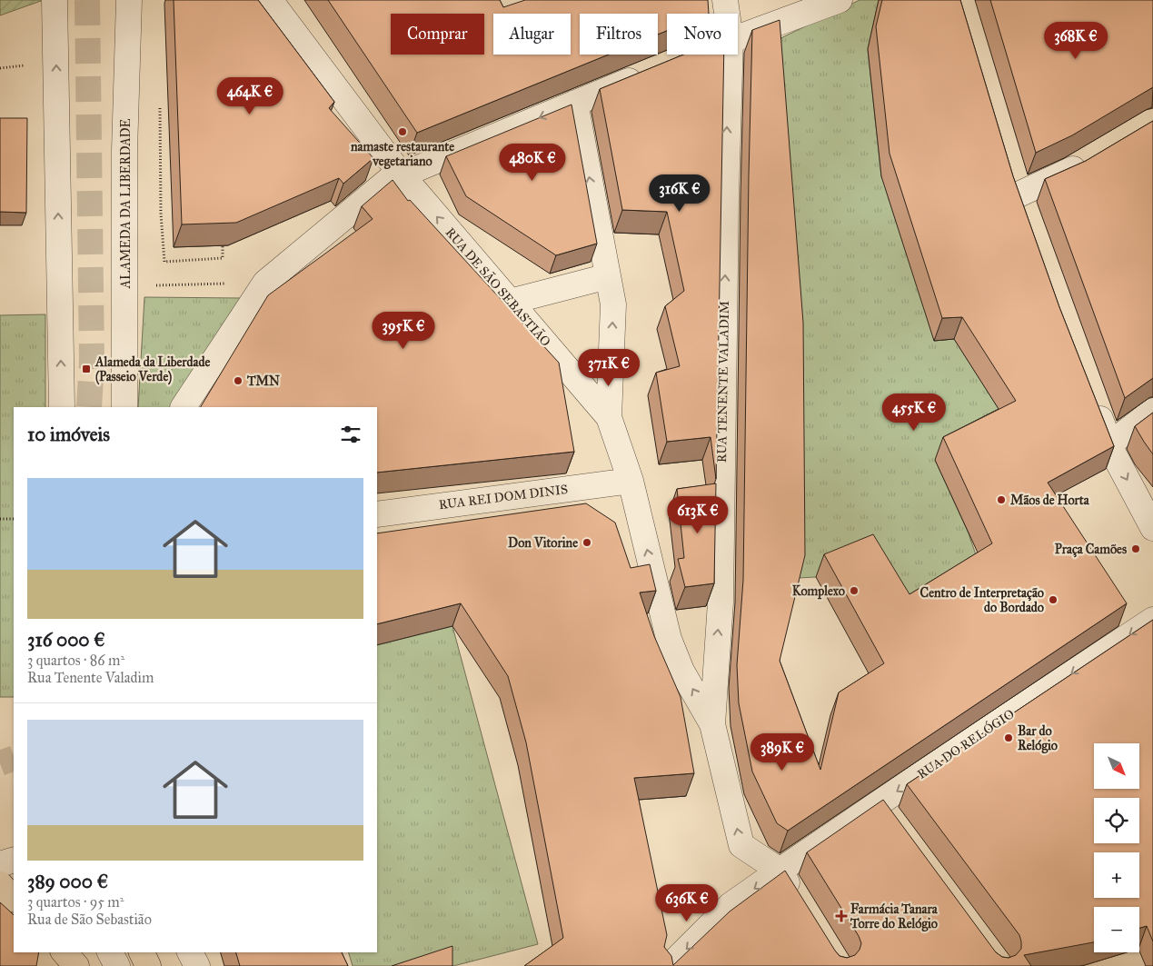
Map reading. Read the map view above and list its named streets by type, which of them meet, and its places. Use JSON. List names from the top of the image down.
{
  "streets": {
    "street": [
      "ALAMEDA DA LIBERDADE",
      "RUA DE SÃO SEBASTIÃO",
      "RUA TENENTE VALADIM",
      "RUA REI DOM DINIS",
      "RUA DO RELÓGIO"
    ]
  },
  "crossings": [
    ["RUA DE SÃO SEBASTIÃO", "RUA TENENTE VALADIM"],
    ["RUA DE SÃO SEBASTIÃO", "RUA REI DOM DINIS"],
    ["RUA DE SÃO SEBASTIÃO", "RUA DO RELÓGIO"]
  ],
  "one_way": ["RUA DE SÃO SEBASTIÃO", "RUA DO RELÓGIO"],
  "places": {
    "other": [
      "namaste restaurante vegetariano",
      "TMN",
      "Mãos de Horta",
      "Don Vitorine",
      "Praça Camões",
      "Komplexo",
      "Centro de Interpretação do Bordado",
      "Bar do Relógio"
    ],
    "transit": ["Alameda da Liberdade (Passeio Verde)"],
    "health": ["Farmácia Tanara Torre do Relógio"]
  },
  "north": "bottom right",
  "page": {
    "chip": [
      "Comprar",
      "Alugar",
      "Filtros",
      "Novo"
    ],
    "price": [
      "368K €",
      "464K €",
      "480K €",
      "316K €",
      "395K €",
      "371K €",
      "455K €",
      "613K €",
      "389K €",
      "636K €"
    ],
    "heading": "10 imóveis",
    "list": [
      {
        "name": "316 000 €",
        "note": "3 quartos · 86 m² · Rua Tenente Valadim"
      },
      {
        "name": "389 000 €",
        "note": "3 quartos · 95 m² · Rua de São Sebastião"
      }
    ],
    "map_buttons": ["+", "−"]
  }
}
